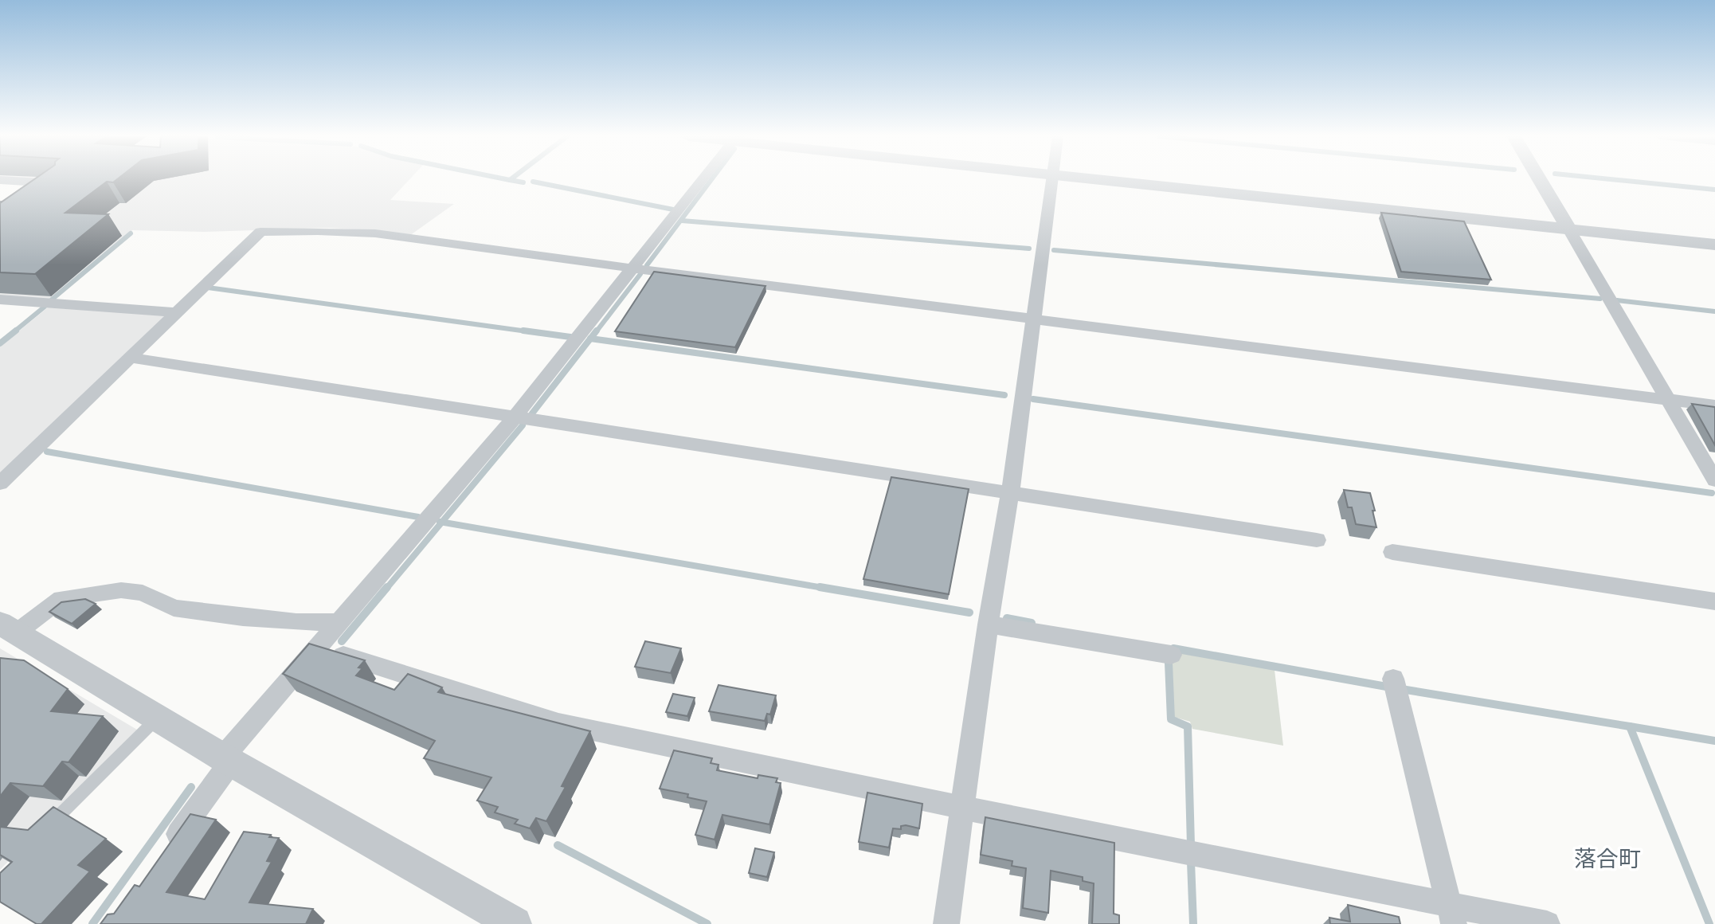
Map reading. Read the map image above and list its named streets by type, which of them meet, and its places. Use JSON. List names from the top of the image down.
{
  "districts": ["落合町"]
}
